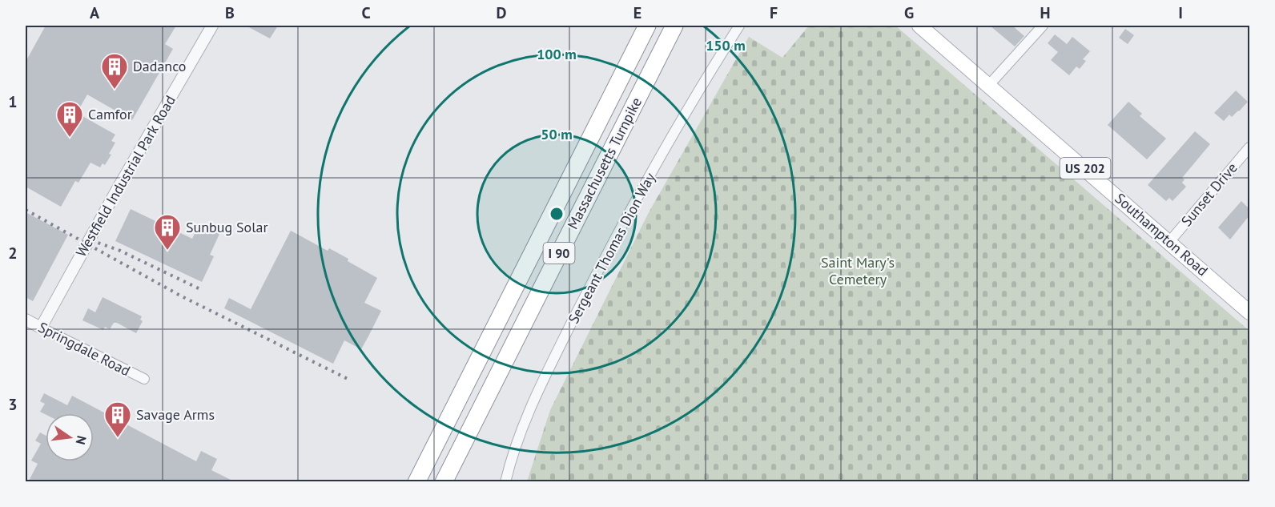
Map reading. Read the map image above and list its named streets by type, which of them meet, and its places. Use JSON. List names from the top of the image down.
{
  "streets": {
    "highway": ["Massachusetts Turnpike", "I 90"],
    "main road": ["US 202", "Southampton Road"],
    "street": [
      "Westfield Industrial Park Road",
      "Sunset Drive",
      "Sergeant Thomas Dion Way",
      "Springdale Road"
    ]
  },
  "crossings": [
    ["Westfield Industrial Park Road", "Springdale Road"],
    ["Sunset Drive", "Southampton Road"]
  ],
  "parks": ["Saint Mary's Cemetery"],
  "places": {
    "building": [
      "Dadanco",
      "Camfor",
      "Sunbug Solar",
      "Savage Arms"
    ]
  },
  "north": "right",
  "grid": {
    "columns": [
      "A",
      "B",
      "C",
      "D",
      "E",
      "F",
      "G",
      "H",
      "I"
    ],
    "rows": ["1", "2", "3"]
  },
  "rings": ["150 m", "100 m", "50 m"]
}
